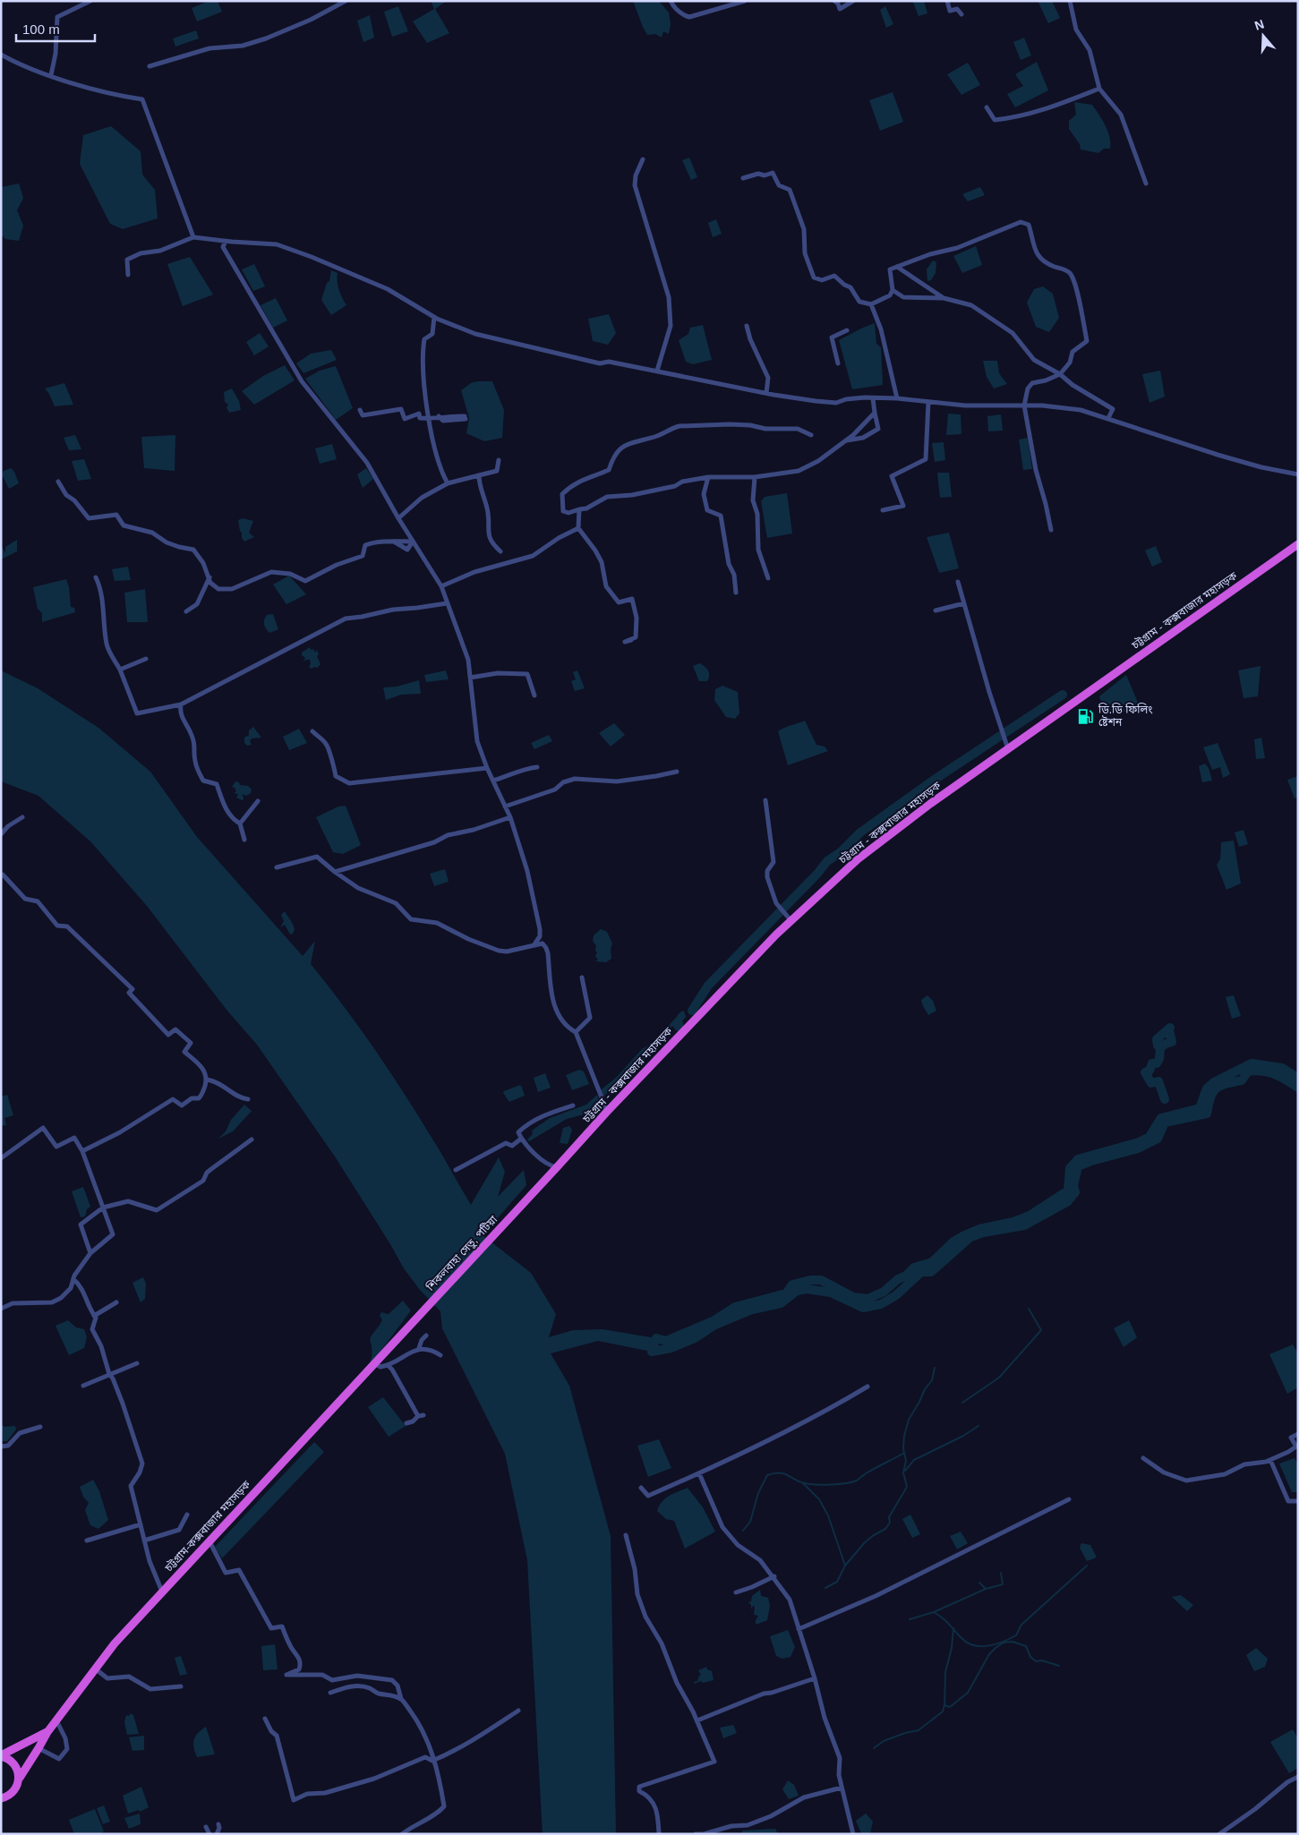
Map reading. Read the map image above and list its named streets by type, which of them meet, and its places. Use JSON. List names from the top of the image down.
{
  "streets": {
    "highway": ["চট্টগ্রাম - কক্সবাজার মহাসড়ক", "শিকলবাহা সেতু, পটিয়া", "চট্টগ্রাম-কক্সবাজার মহাসড়ক"]
  },
  "crossings": [
    ["চট্টগ্রাম - কক্সবাজার মহাসড়ক", "শিকলবাহা সেতু, পটিয়া"],
    ["শিকলবাহা সেতু, পটিয়া", "চট্টগ্রাম-কক্সবাজার মহাসড়ক"]
  ],
  "places": {
    "fuel station": ["ডি.ডি ফিলিং ষ্টেশন"]
  },
  "scale_bar": "100 m",
  "north": "top"
}
